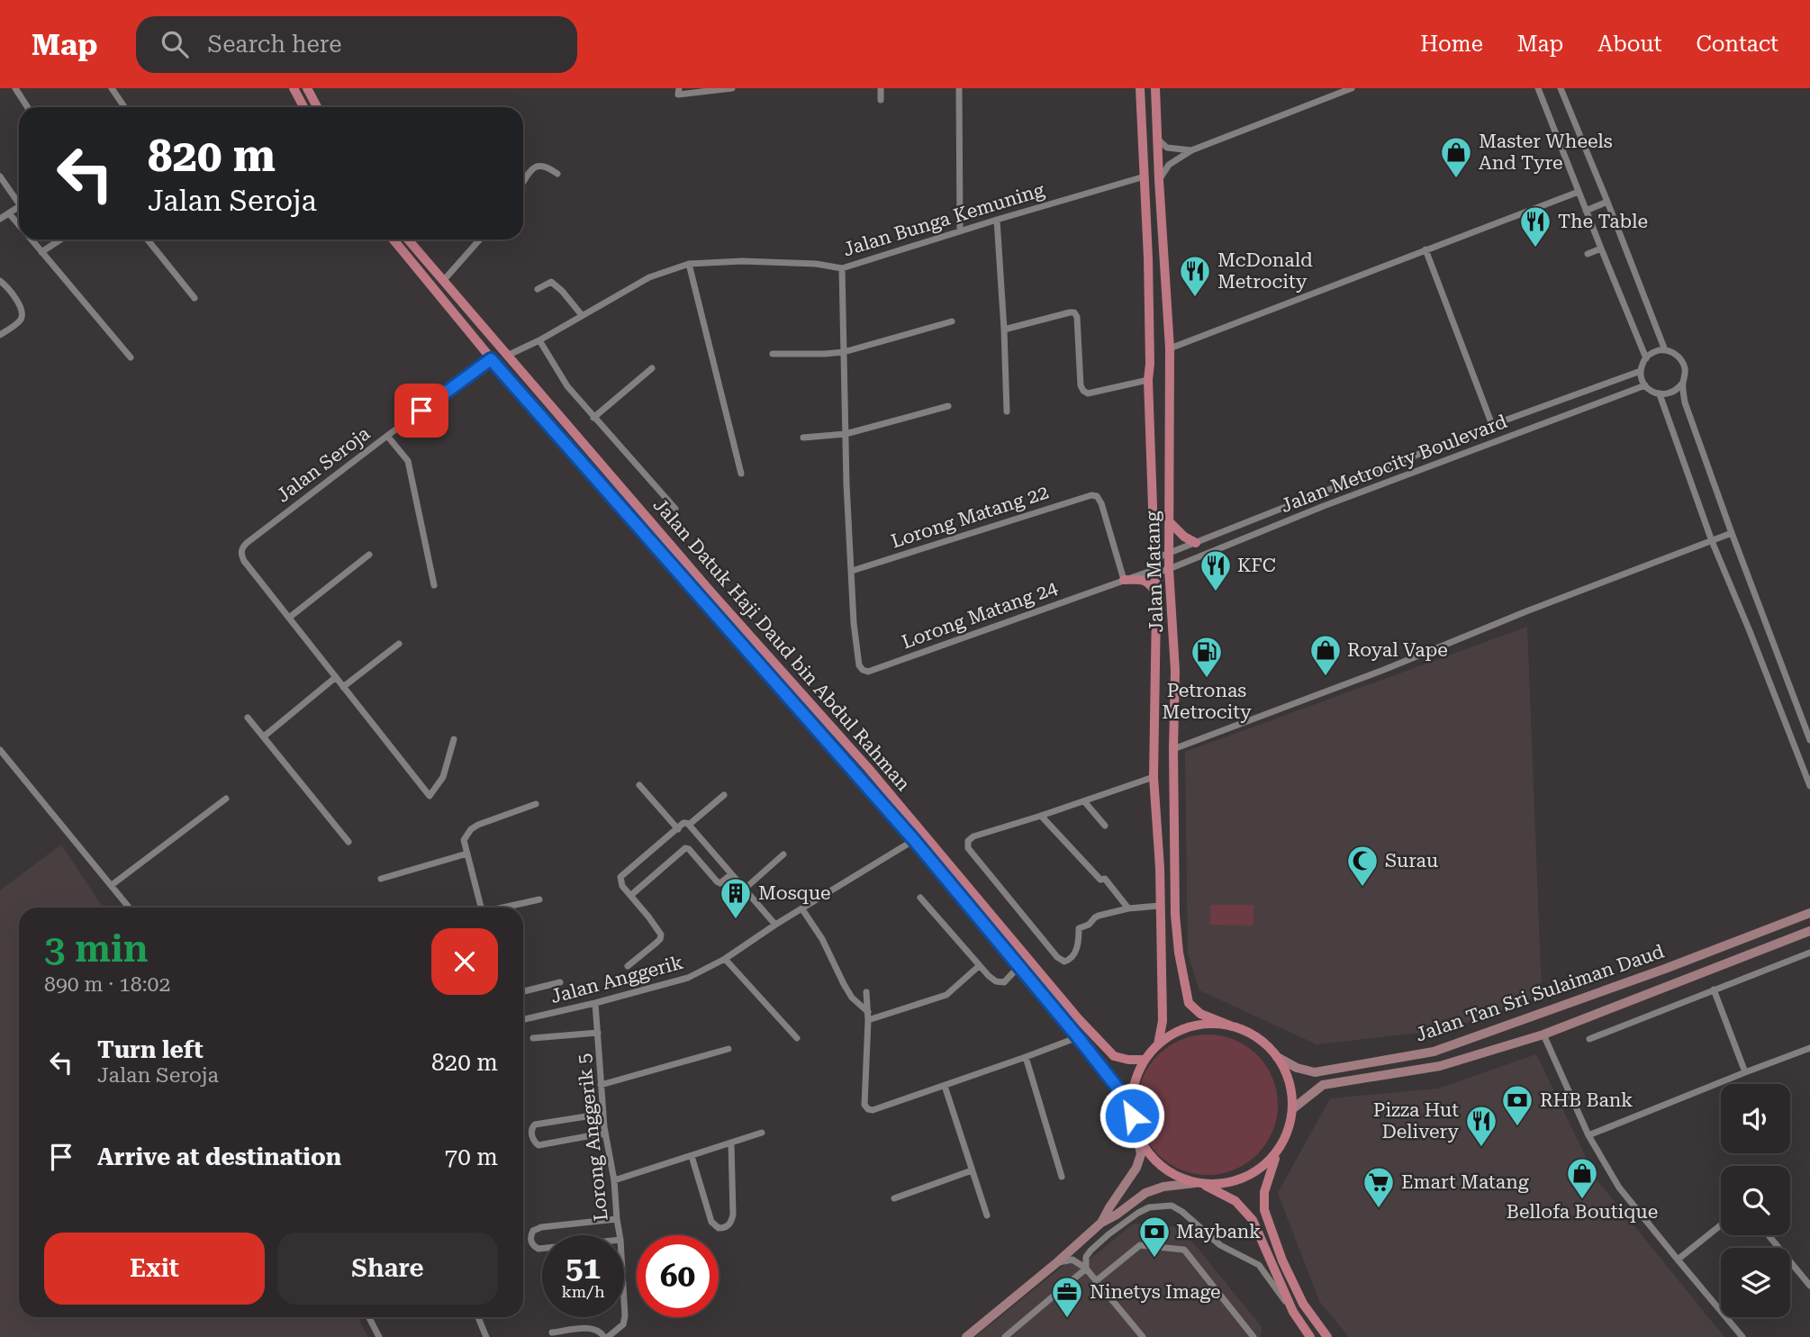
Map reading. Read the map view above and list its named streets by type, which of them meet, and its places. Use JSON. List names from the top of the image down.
{
  "streets": {
    "main road": ["Jalan Matang", "Jalan Datuk Haji Daud bin Abdul Rahman", "Jalan Tan Sri Sulaiman Daud"],
    "street": [
      "Jalan Bunga Kemuning",
      "Jalan Metrocity Boulevard",
      "Jalan Seroja",
      "Lorong Matang 22",
      "Lorong Matang 24",
      "Jalan Anggerik",
      "Lorong Anggerik 5"
    ]
  },
  "crossings": [
    ["Jalan Bunga Kemuning", "Jalan Matang"],
    ["Jalan Bunga Kemuning", "Jalan Datuk Haji Daud bin Abdul Rahman"],
    ["Jalan Metrocity Boulevard", "Jalan Matang"],
    ["Jalan Metrocity Boulevard", "Lorong Matang 24"],
    ["Jalan Seroja", "Jalan Datuk Haji Daud bin Abdul Rahman"],
    ["Lorong Matang 22", "Lorong Matang 24"],
    ["Jalan Matang", "Lorong Matang 24"],
    ["Jalan Matang", "Jalan Datuk Haji Daud bin Abdul Rahman"],
    ["Jalan Matang", "Jalan Tan Sri Sulaiman Daud"],
    ["Jalan Datuk Haji Daud bin Abdul Rahman", "Jalan Anggerik"],
    ["Jalan Datuk Haji Daud bin Abdul Rahman", "Jalan Tan Sri Sulaiman Daud"],
    ["Jalan Anggerik", "Lorong Anggerik 5"]
  ],
  "places": {
    "shop": ["Master Wheels And Tyre", "Royal Vape", "Bellofa Boutique"],
    "restaurant": [
      "The Table",
      "McDonald Metrocity",
      "KFC",
      "Pizza Hut Delivery"
    ],
    "fuel station": ["Petronas Metrocity"],
    "mosque": ["Surau"],
    "building": ["Mosque"],
    "bank": ["RHB Bank", "Maybank"],
    "supermarket": ["Emart Matang"],
    "office": ["Ninetys Image"]
  },
  "page": {
    "header": "Map",
    "search": "Search here",
    "nav": [
      "Home",
      "Map",
      "About",
      "Contact"
    ],
    "turn": ["820 m", "Jalan Seroja"],
    "heading": ["3 min", "890 m · 18:02"],
    "list": [
      {
        "name": "Turn left",
        "note": "Jalan Seroja",
        "value": "820 m"
      },
      {
        "name": "Arrive at destination",
        "value": "70 m"
      }
    ],
    "buttons": ["Exit", "Share"],
    "speed": "51 km/h",
    "limit": "60"
  }
}
